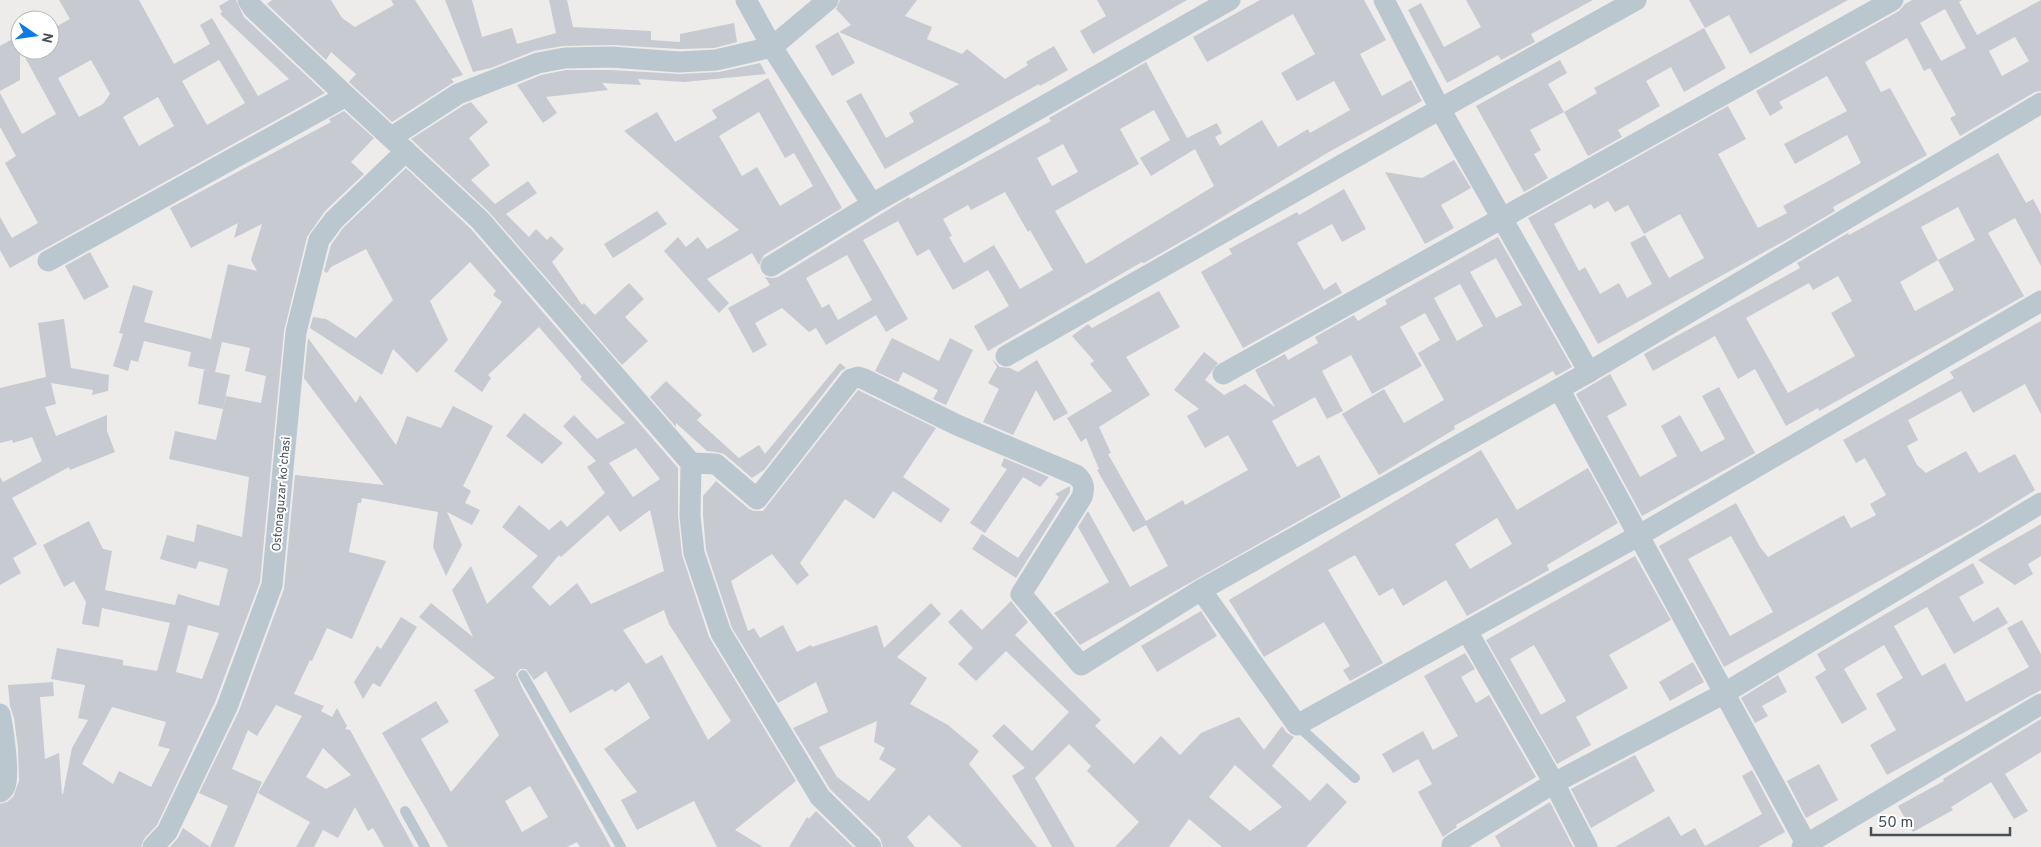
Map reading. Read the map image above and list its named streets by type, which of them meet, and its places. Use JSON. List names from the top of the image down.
{
  "streets": {
    "street": ["Ostonaguzar koʻchasi"]
  },
  "scale_bar": "50 m",
  "north": "right"
}
